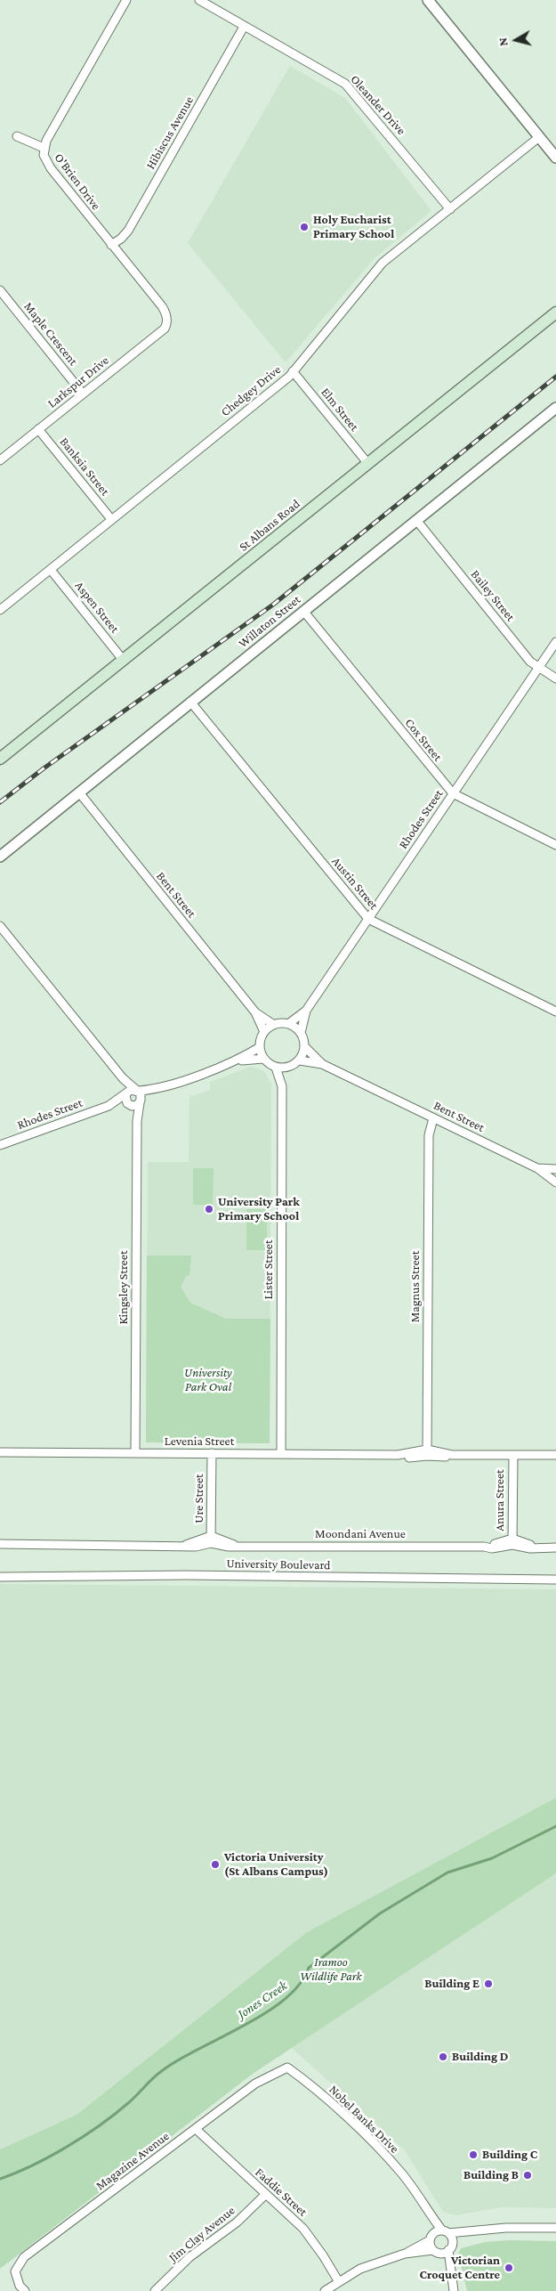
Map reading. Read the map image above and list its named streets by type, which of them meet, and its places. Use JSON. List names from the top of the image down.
{
  "streets": {
    "main road": ["St Albans Road"],
    "street": [
      "Oleander Drive",
      "Hibiscus Avenue",
      "O'Brien Drive",
      "Maple Crescent",
      "Larkspur Drive",
      "Chedgey Drive",
      "Elm Street",
      "Banksia Street",
      "Bailey Street",
      "Aspen Street",
      "Willaton Street",
      "Cox Street",
      "Rhodes Street",
      "Austin Street",
      "Bent Street",
      "Lister Street",
      "Magnus Street",
      "Kingsley Street",
      "Levenia Street",
      "Ure Street",
      "Anura Street",
      "Moondani Avenue",
      "University Boulevard",
      "Nobel Banks Drive",
      "Magazine Avenue",
      "Faddie Street",
      "Jim Clay Avenue"
    ]
  },
  "crossings": [
    ["Oleander Drive", "Hibiscus Avenue"],
    ["Oleander Drive", "Chedgey Drive"],
    ["Hibiscus Avenue", "O'Brien Drive"],
    ["O'Brien Drive", "Larkspur Drive"],
    ["Maple Crescent", "Larkspur Drive"],
    ["Larkspur Drive", "Banksia Street"],
    ["Chedgey Drive", "Elm Street"],
    ["Chedgey Drive", "Banksia Street"],
    ["Chedgey Drive", "Aspen Street"],
    ["Elm Street", "St Albans Road"],
    ["St Albans Road", "Aspen Street"],
    ["Bailey Street", "Willaton Street"],
    ["Bailey Street", "Rhodes Street"],
    ["Willaton Street", "Cox Street"],
    ["Willaton Street", "Austin Street"],
    ["Willaton Street", "Bent Street"],
    ["Cox Street", "Rhodes Street"],
    ["Rhodes Street", "Austin Street"],
    ["Rhodes Street", "Bent Street"],
    ["Rhodes Street", "Lister Street"],
    ["Rhodes Street", "Kingsley Street"],
    ["Bent Street", "Lister Street"],
    ["Bent Street", "Magnus Street"],
    ["Lister Street", "Levenia Street"],
    ["Magnus Street", "Levenia Street"],
    ["Kingsley Street", "Levenia Street"],
    ["Levenia Street", "Ure Street"],
    ["Levenia Street", "Anura Street"],
    ["Ure Street", "Moondani Avenue"],
    ["Anura Street", "Moondani Avenue"],
    ["Nobel Banks Drive", "Magazine Avenue"],
    ["Magazine Avenue", "Faddie Street"],
    ["Faddie Street", "Jim Clay Avenue"]
  ],
  "water": ["Jones Creek"],
  "parks": ["University Park Oval", "Iramoo Wildlife Park"],
  "places": [
    "Holy Eucharist Primary School",
    "University Park Primary School",
    "Victoria University (St Albans Campus)",
    "Building E",
    "Building D",
    "Building C",
    "Building B",
    "Victorian Croquet Centre"
  ],
  "north": "left"
}
